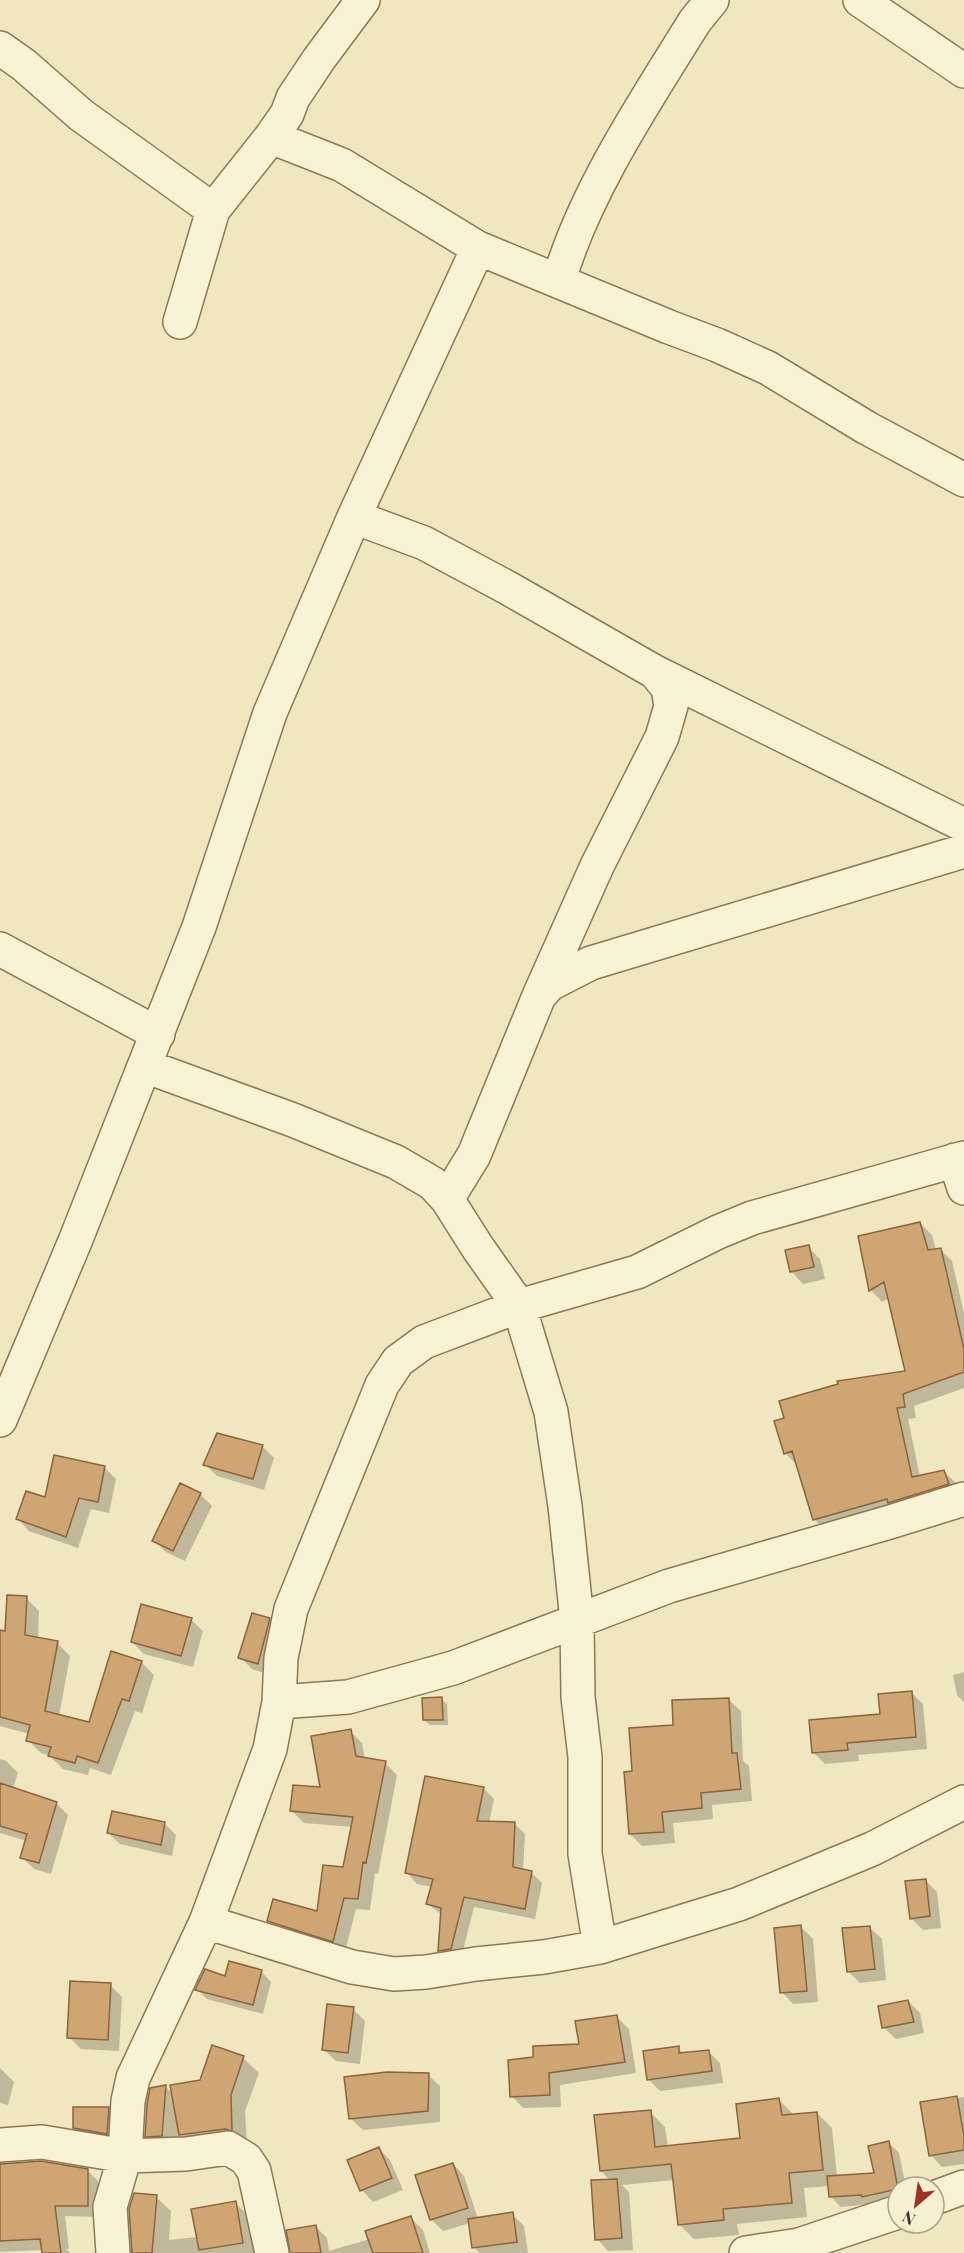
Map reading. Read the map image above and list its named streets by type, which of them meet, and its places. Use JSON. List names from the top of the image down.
{
  "north": "bottom left"
}
